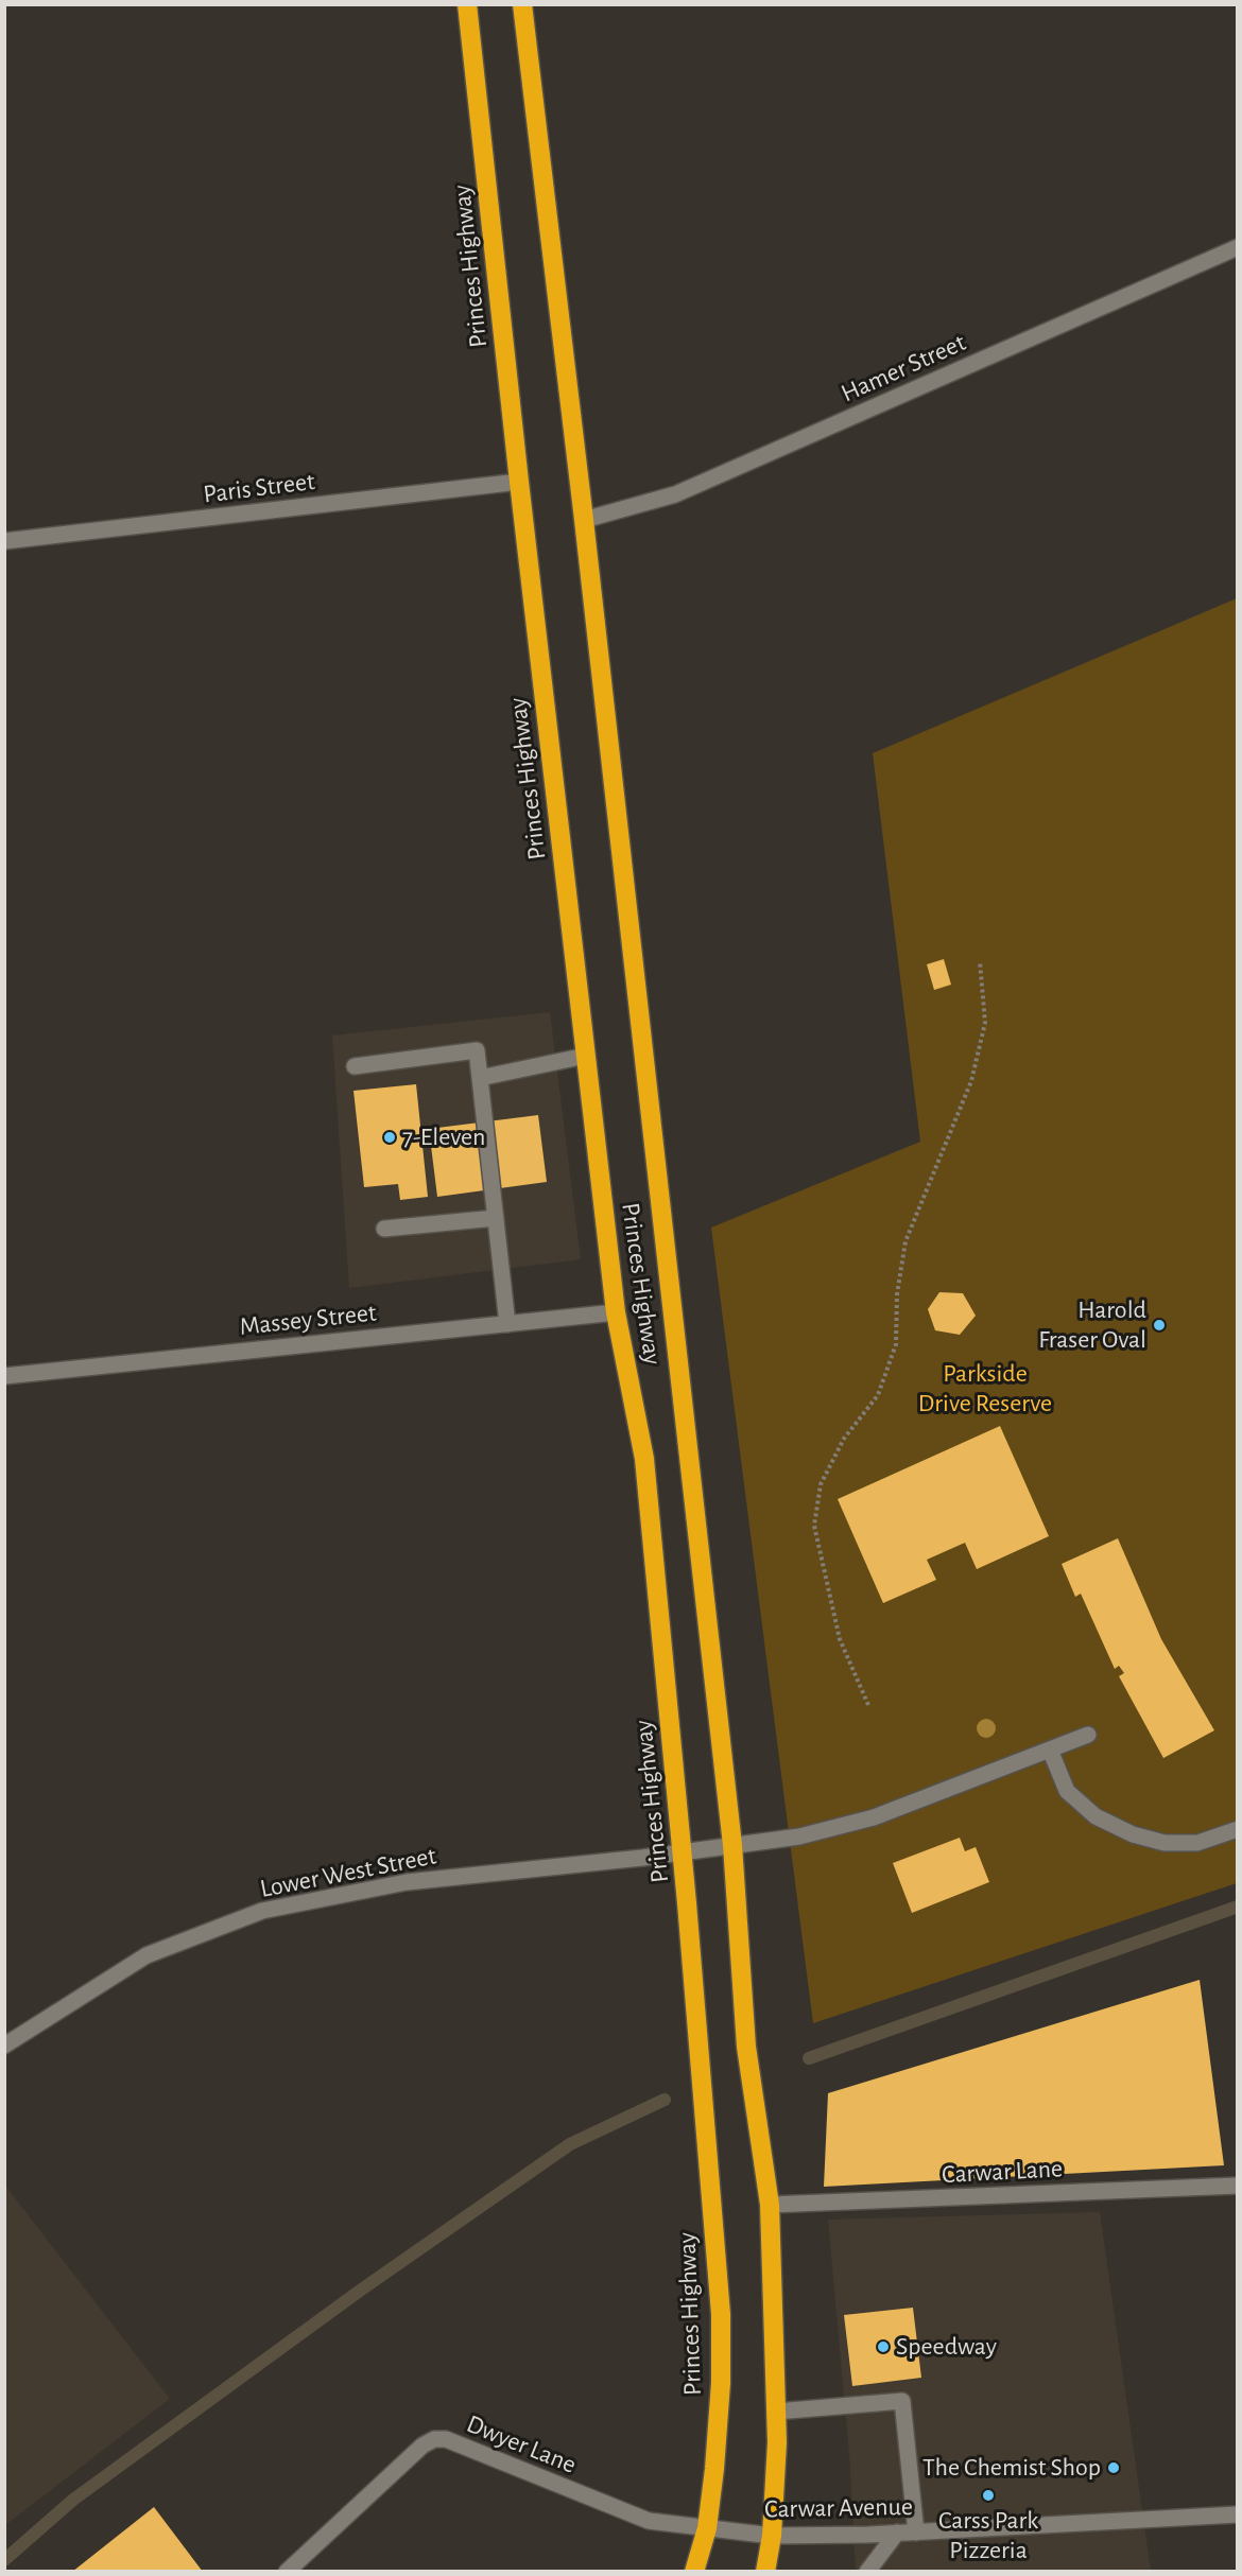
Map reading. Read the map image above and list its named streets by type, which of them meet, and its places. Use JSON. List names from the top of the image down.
{
  "streets": {
    "highway": ["Princes Highway"],
    "street": [
      "Hamer Street",
      "Paris Street",
      "Massey Street",
      "Lower West Street",
      "Carwar Lane",
      "Dwyer Lane",
      "Carwar Avenue"
    ]
  },
  "crossings": [
    ["Princes Highway", "Hamer Street"],
    ["Princes Highway", "Paris Street"],
    ["Princes Highway", "Massey Street"],
    ["Princes Highway", "Lower West Street"],
    ["Princes Highway", "Carwar Lane"],
    ["Princes Highway", "Dwyer Lane"],
    ["Princes Highway", "Carwar Avenue"],
    ["Dwyer Lane", "Carwar Avenue"]
  ],
  "parks": ["Parkside Drive Reserve"],
  "places": [
    "7-Eleven",
    "Harold Fraser Oval",
    "Speedway",
    "The Chemist Shop",
    "Carss Park Pizzeria"
  ]
}
